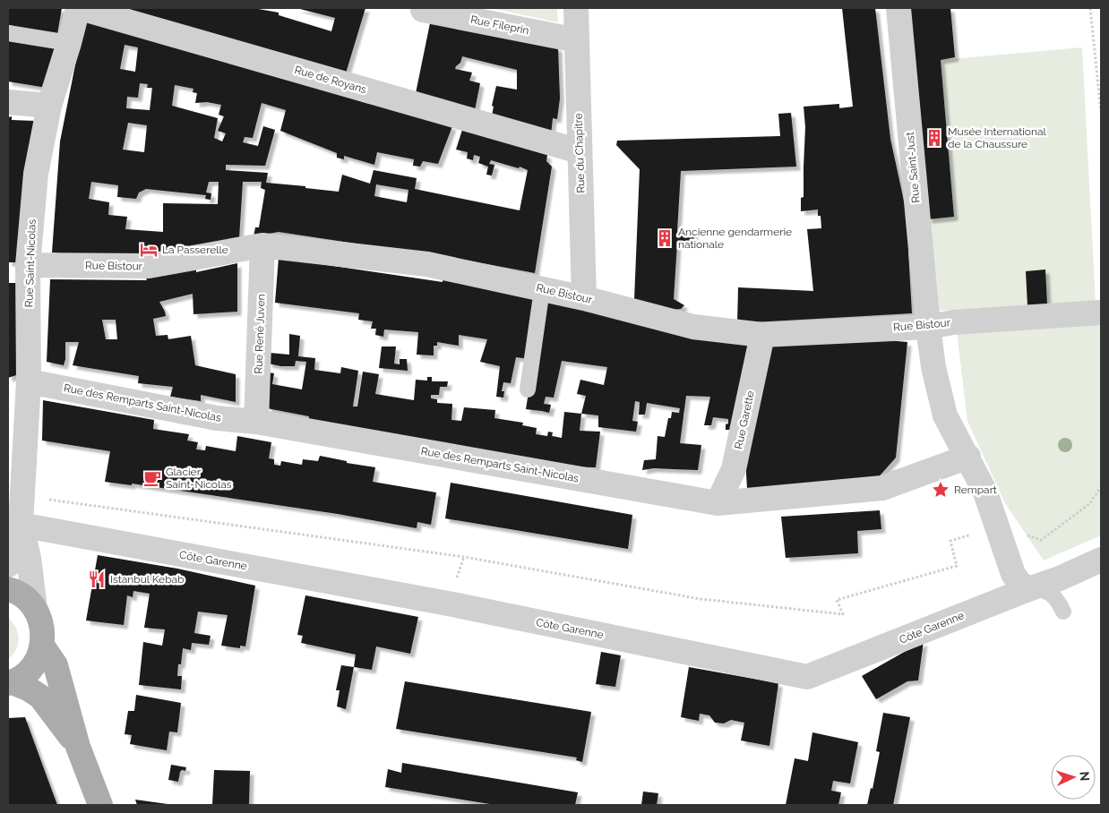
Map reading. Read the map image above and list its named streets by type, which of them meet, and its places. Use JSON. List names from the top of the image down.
{
  "streets": {
    "street": [
      "Rue Fileprin",
      "Rue de Royans",
      "Rue du Chapitre",
      "Rue Saint-Just",
      "Rue Saint-Nicolas",
      "Rue Bistour",
      "Rue René Juven",
      "Rue des Remparts Saint-Nicolas",
      "Rue Garette",
      "Côte Garenne"
    ]
  },
  "crossings": [
    ["Rue Fileprin", "Rue du Chapitre"],
    ["Rue de Royans", "Rue du Chapitre"],
    ["Rue de Royans", "Rue Saint-Nicolas"],
    ["Rue du Chapitre", "Rue Bistour"],
    ["Rue Saint-Just", "Rue Bistour"],
    ["Rue Saint-Just", "Rue des Remparts Saint-Nicolas"],
    ["Rue Saint-Just", "Côte Garenne"],
    ["Rue Saint-Nicolas", "Rue Bistour"],
    ["Rue Saint-Nicolas", "Rue des Remparts Saint-Nicolas"],
    ["Rue Saint-Nicolas", "Côte Garenne"],
    ["Rue Bistour", "Rue René Juven"],
    ["Rue Bistour", "Rue Garette"],
    ["Rue René Juven", "Rue des Remparts Saint-Nicolas"],
    ["Rue des Remparts Saint-Nicolas", "Rue Garette"]
  ],
  "places": {
    "building": ["Musée International de la Chaussure", "Ancienne gendarmerie nationale"],
    "hotel": ["La Passerelle"],
    "cafe": ["Glacier Saint-Nicolas"],
    "place": ["Rempart"],
    "restaurant": ["Istanbul Kebab"]
  },
  "north": "right"
}
